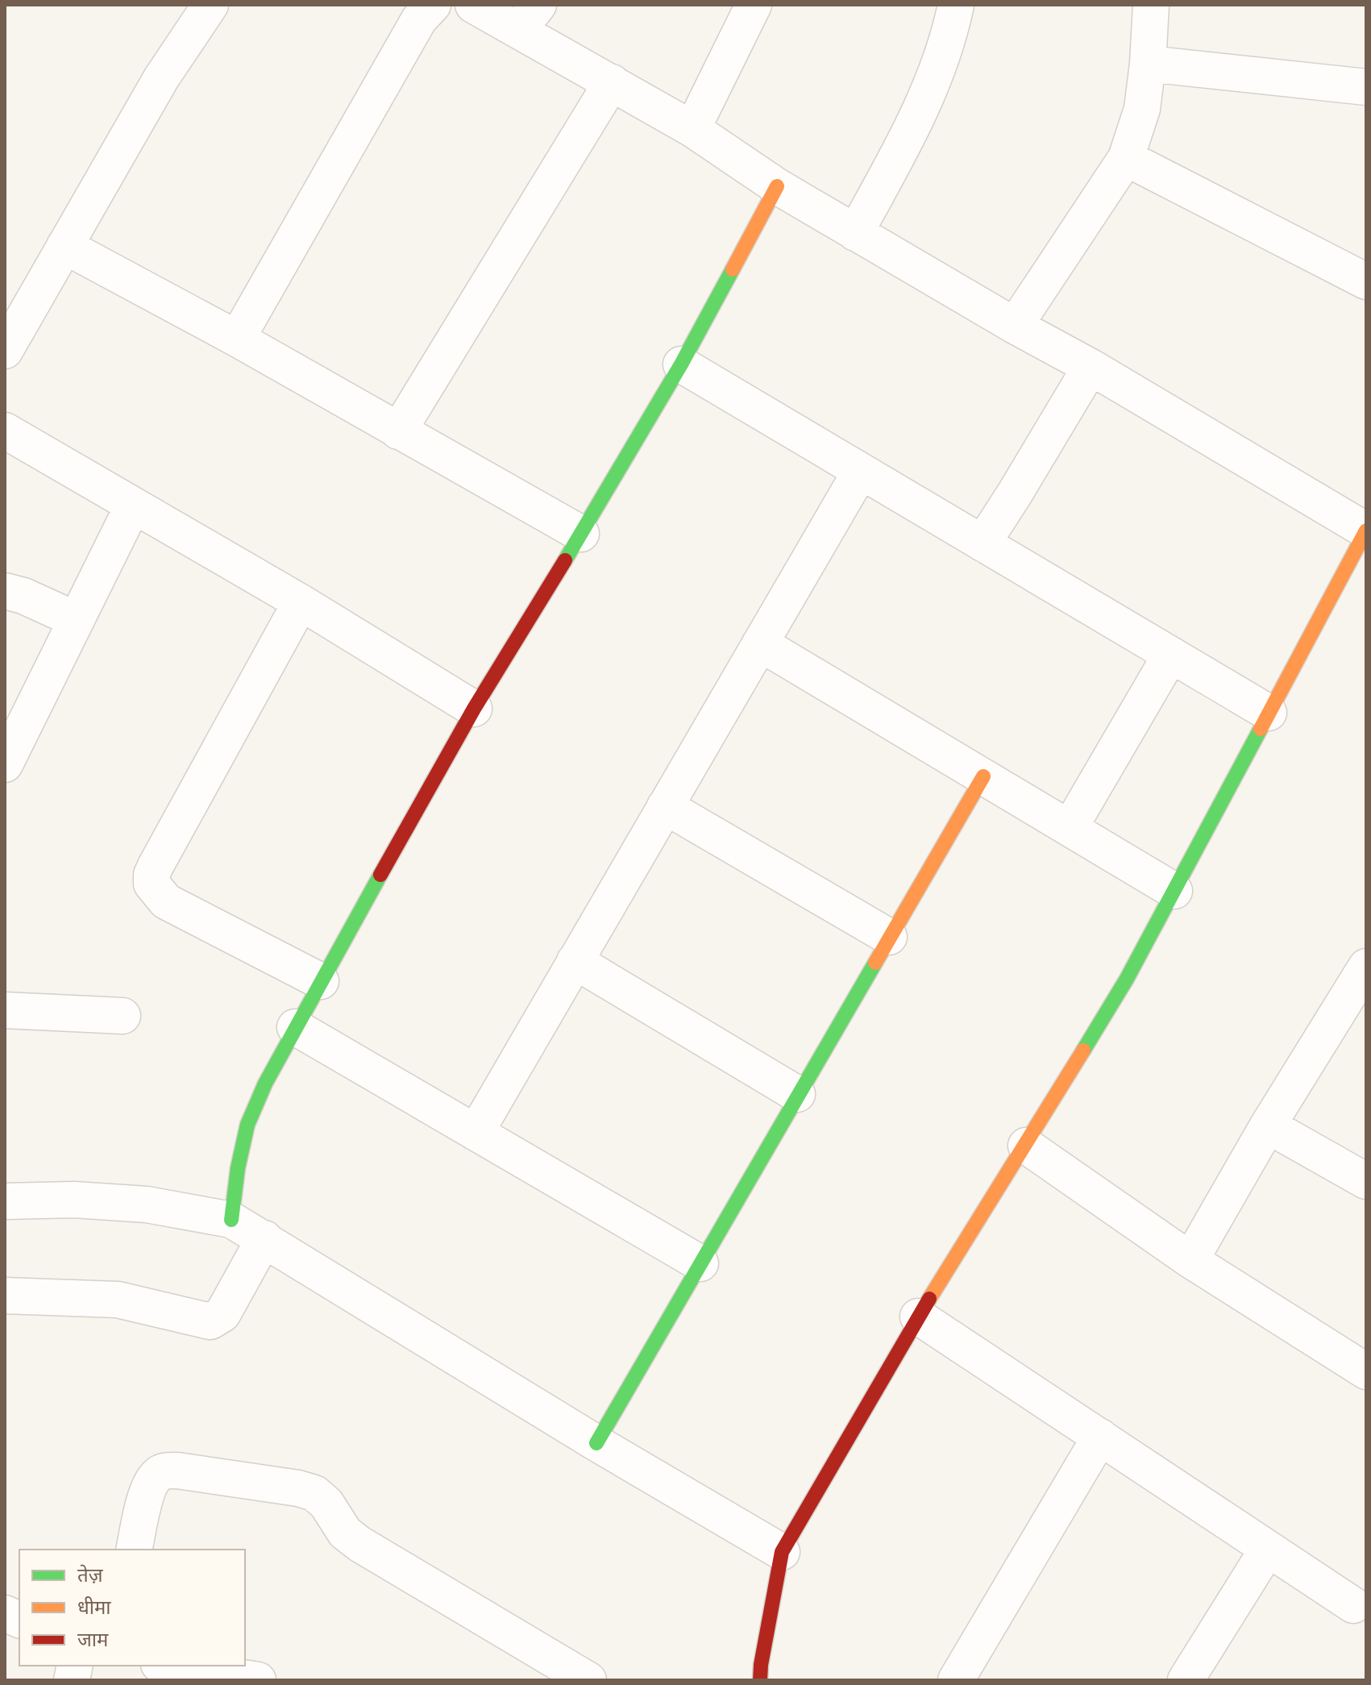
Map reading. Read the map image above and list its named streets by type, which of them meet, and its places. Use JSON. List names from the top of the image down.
{
  "legend": ["तेज़", "धीमा", "जाम"]
}
